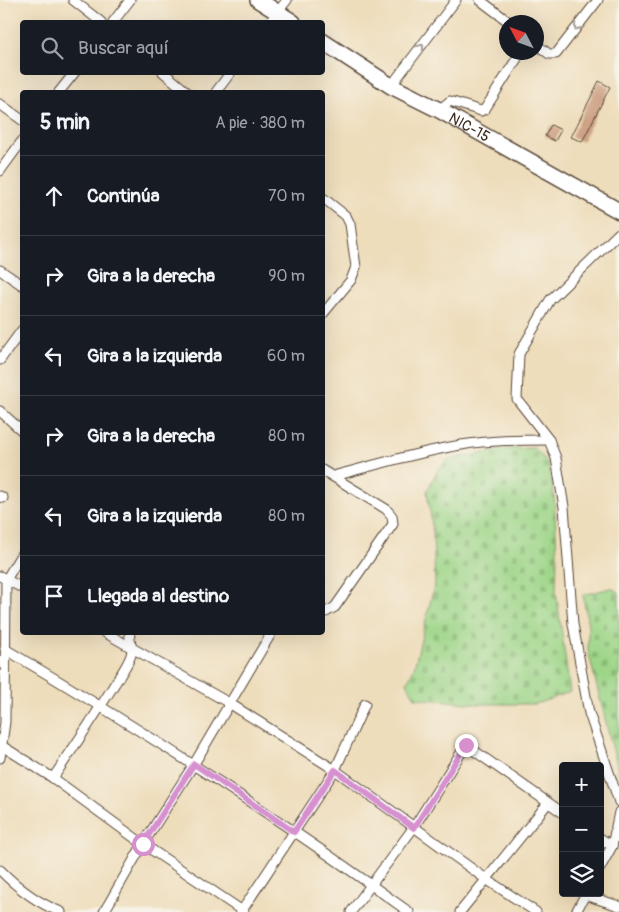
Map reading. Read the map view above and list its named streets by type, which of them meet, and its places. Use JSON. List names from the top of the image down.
{
  "streets": {
    "highway": ["NIC-15"]
  },
  "north": "top left",
  "page": {
    "search": "Buscar aquí",
    "heading": ["5 min", "A pie · 380 m"],
    "list": [
      ["Continúa", "70 m"],
      ["Gira a la derecha", "90 m"],
      ["Gira a la izquierda", "60 m"],
      ["Gira a la derecha", "80 m"],
      ["Gira a la izquierda", "80 m"],
      "Llegada al destino"
    ],
    "map_buttons": ["+", "−"]
  }
}
